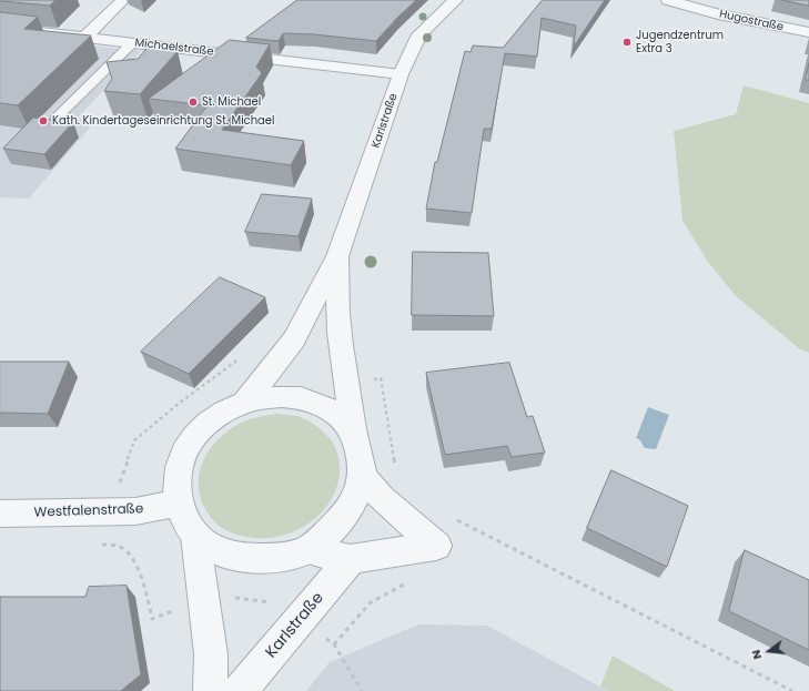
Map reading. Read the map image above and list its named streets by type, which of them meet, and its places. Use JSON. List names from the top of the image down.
{
  "streets": {
    "street": [
      "Hugostraße",
      "Michaelstraße",
      "Karlstraße",
      "Westfalenstraße"
    ]
  },
  "crossings": [
    ["Michaelstraße", "Karlstraße"],
    ["Karlstraße", "Westfalenstraße"]
  ],
  "places": ["Jugendzentrum Extra 3", "St. Michael", "Kath. Kindertageseinrichtung St. Michael"],
  "north": "left"
}
